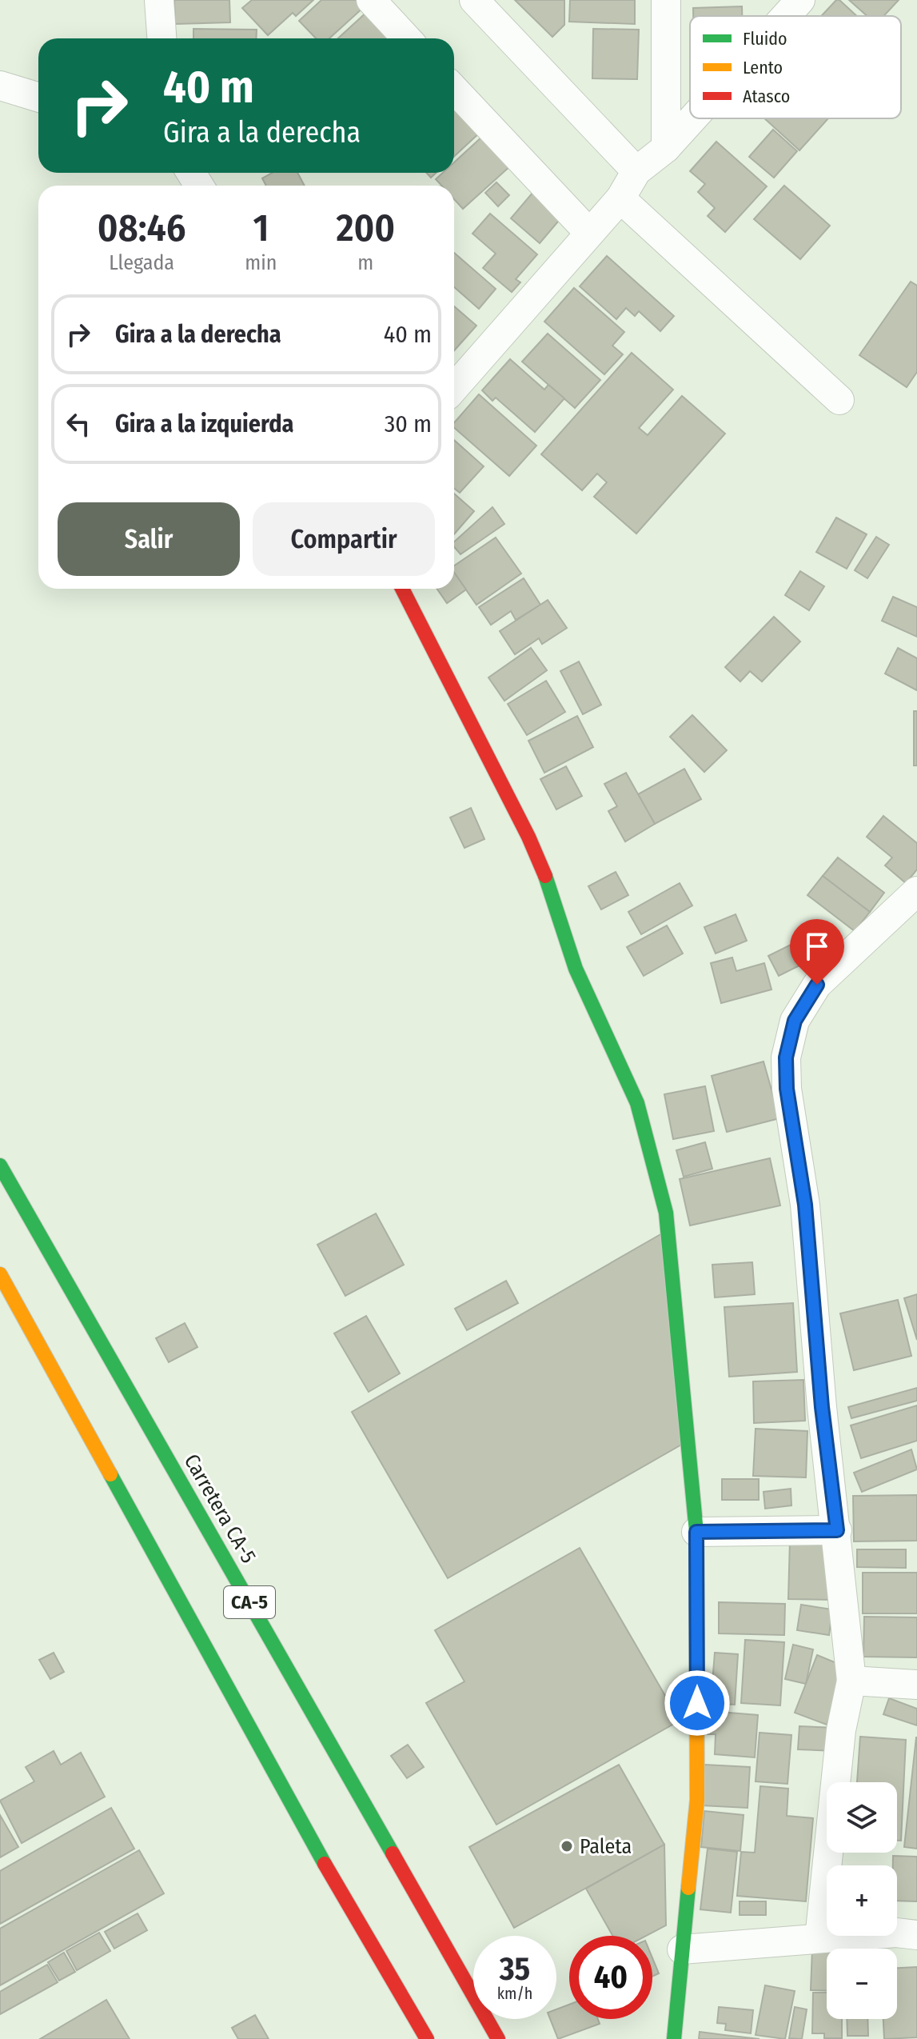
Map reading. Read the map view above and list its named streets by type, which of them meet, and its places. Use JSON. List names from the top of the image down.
{
  "streets": {
    "main road": ["Carretera CA-5", "CA-5"]
  },
  "places": ["Paleta"],
  "legend": ["Fluido", "Lento", "Atasco"],
  "page": {
    "turn": ["40 m", "Gira a la derecha"],
    "eta": [
      "08:46",
      "Llegada",
      "1",
      "min",
      "200",
      "m"
    ],
    "list": [
      {
        "name": "Gira a la derecha",
        "value": "40 m"
      },
      {
        "name": "Gira a la izquierda",
        "value": "30 m"
      }
    ],
    "buttons": ["Salir", "Compartir"],
    "map_buttons": ["+", "−"],
    "speed": "35 km/h",
    "limit": "40"
  }
}
